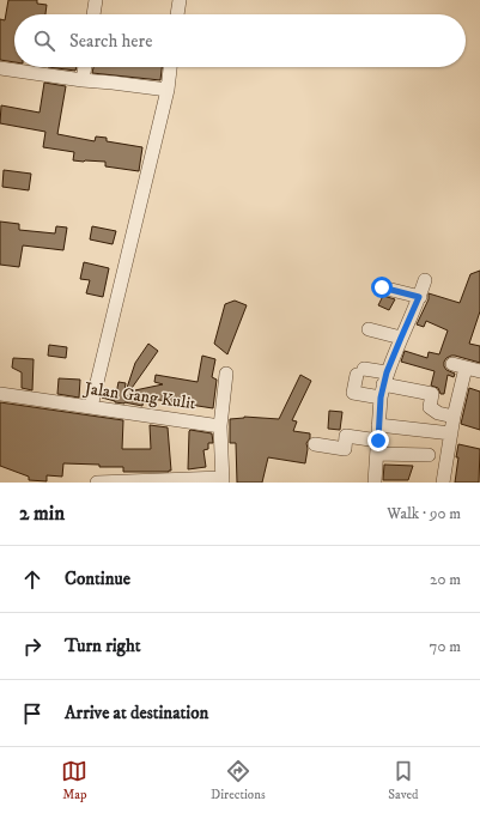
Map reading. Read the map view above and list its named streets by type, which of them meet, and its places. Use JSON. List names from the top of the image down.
{
  "streets": {
    "street": ["Jalan Gang Kulit"]
  },
  "page": {
    "search": "Search here",
    "heading": ["2 min", "Walk · 90 m"],
    "list": [
      ["Continue", "20 m"],
      ["Turn right", "70 m"],
      "Arrive at destination"
    ],
    "nav": ["Map", "Directions", "Saved"]
  }
}
